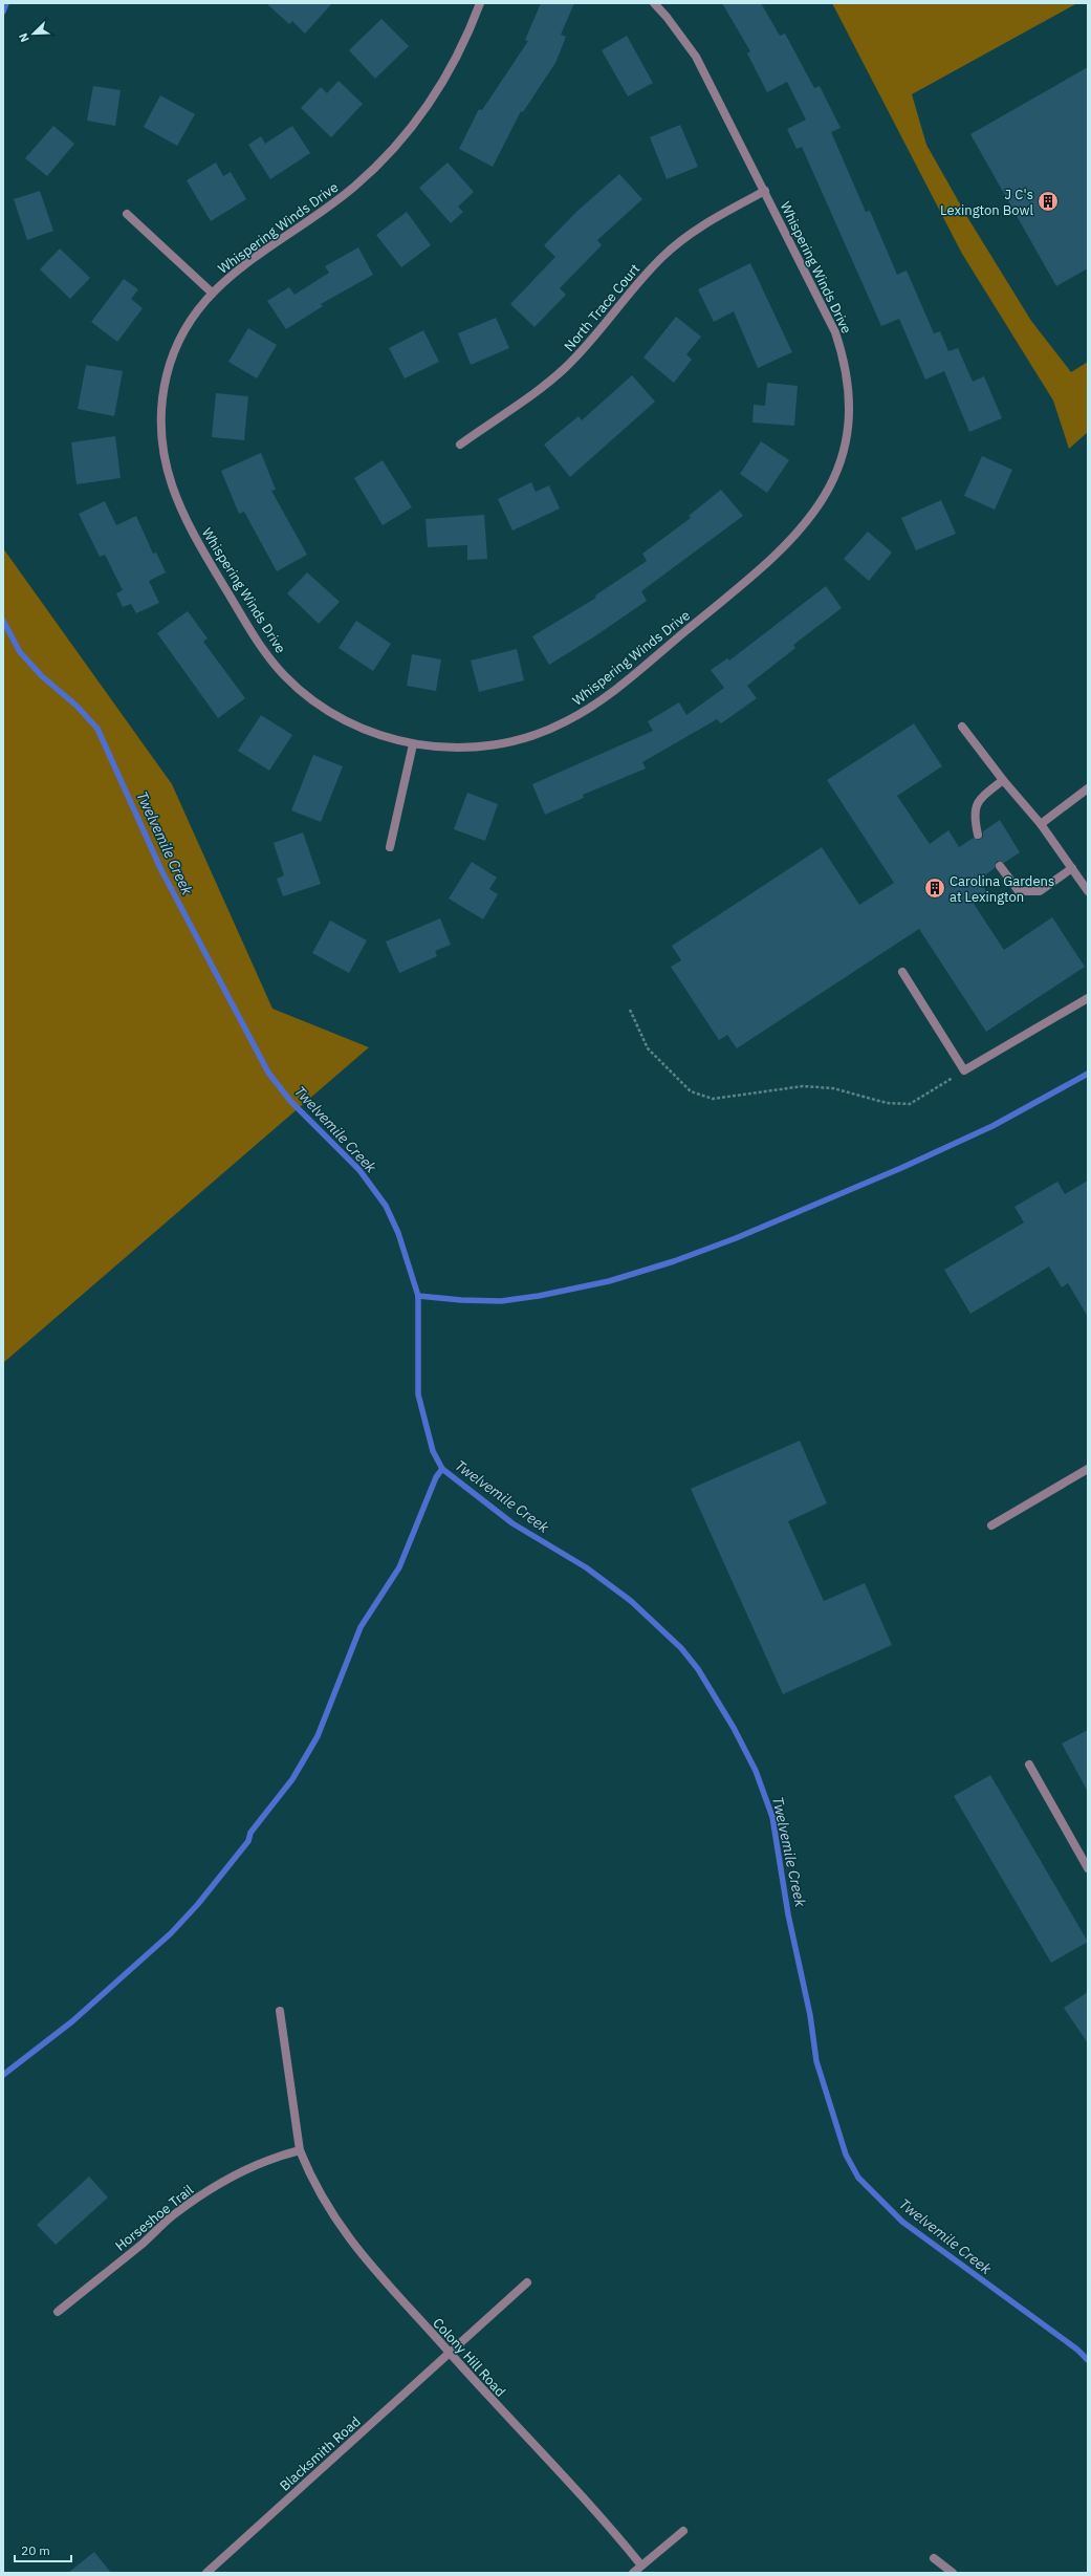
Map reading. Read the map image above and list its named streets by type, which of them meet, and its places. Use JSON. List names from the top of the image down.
{
  "streets": {
    "street": [
      "Whispering Winds Drive",
      "North Trace Court",
      "Horseshoe Trail",
      "Colony Hill Road",
      "Blacksmith Road"
    ]
  },
  "crossings": [
    ["Whispering Winds Drive", "North Trace Court"],
    ["Horseshoe Trail", "Colony Hill Road"],
    ["Colony Hill Road", "Blacksmith Road"]
  ],
  "water": ["Twelvemile Creek"],
  "places": {
    "building": ["J C's Lexington Bowl", "Carolina Gardens at Lexington"]
  },
  "scale_bar": "20 m",
  "north": "bottom left"
}
